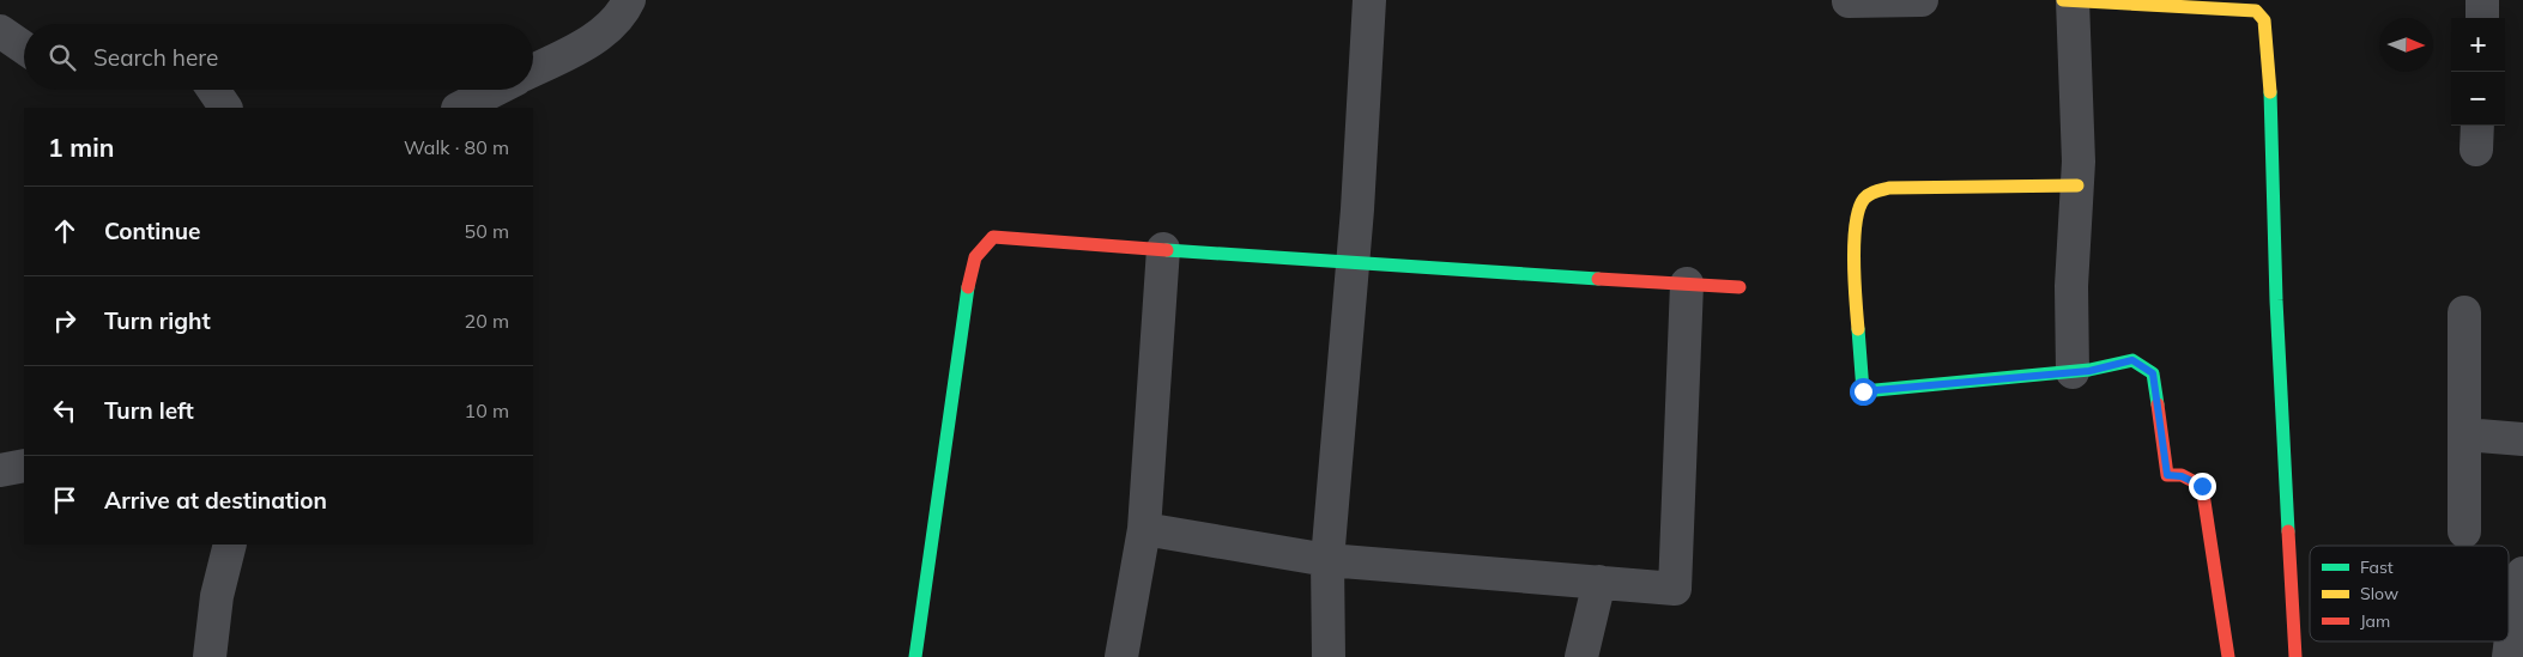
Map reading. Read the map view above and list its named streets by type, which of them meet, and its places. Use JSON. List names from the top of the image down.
{
  "legend": ["Fast", "Slow", "Jam"],
  "north": "right",
  "page": {
    "map_buttons": ["+", "−"],
    "search": "Search here",
    "heading": ["1 min", "Walk · 80 m"],
    "list": [
      ["Continue", "50 m"],
      ["Turn right", "20 m"],
      ["Turn left", "10 m"],
      "Arrive at destination"
    ]
  }
}
